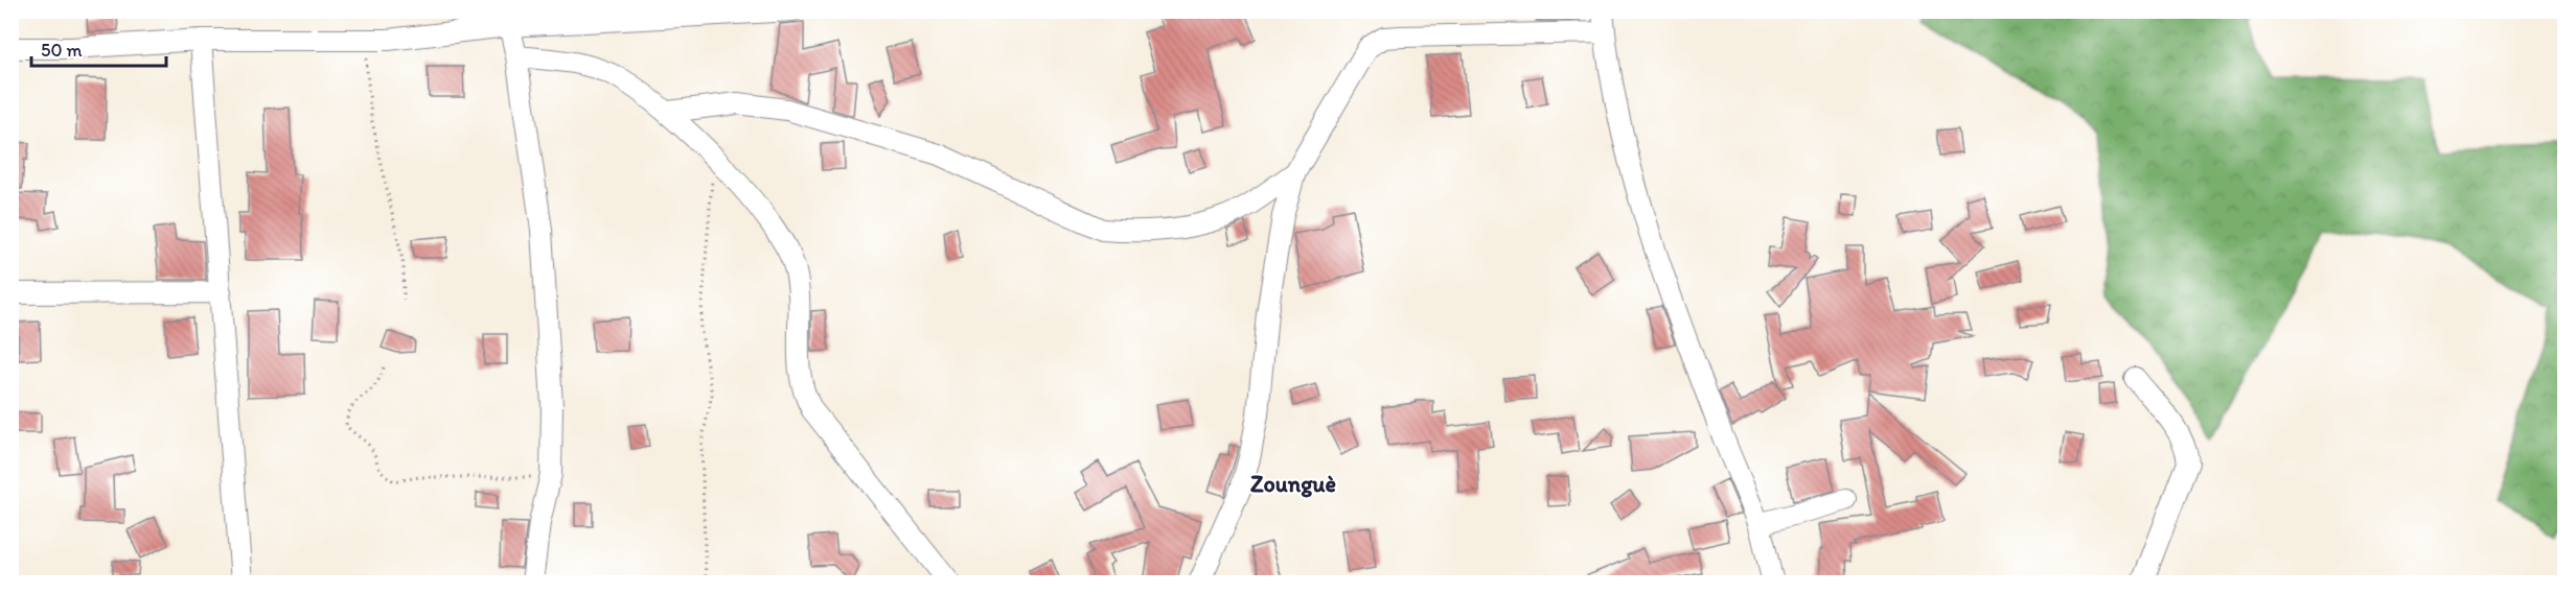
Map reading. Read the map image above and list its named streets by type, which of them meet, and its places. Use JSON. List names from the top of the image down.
{
  "districts": ["Zounguè"],
  "scale_bar": "50 m"
}
